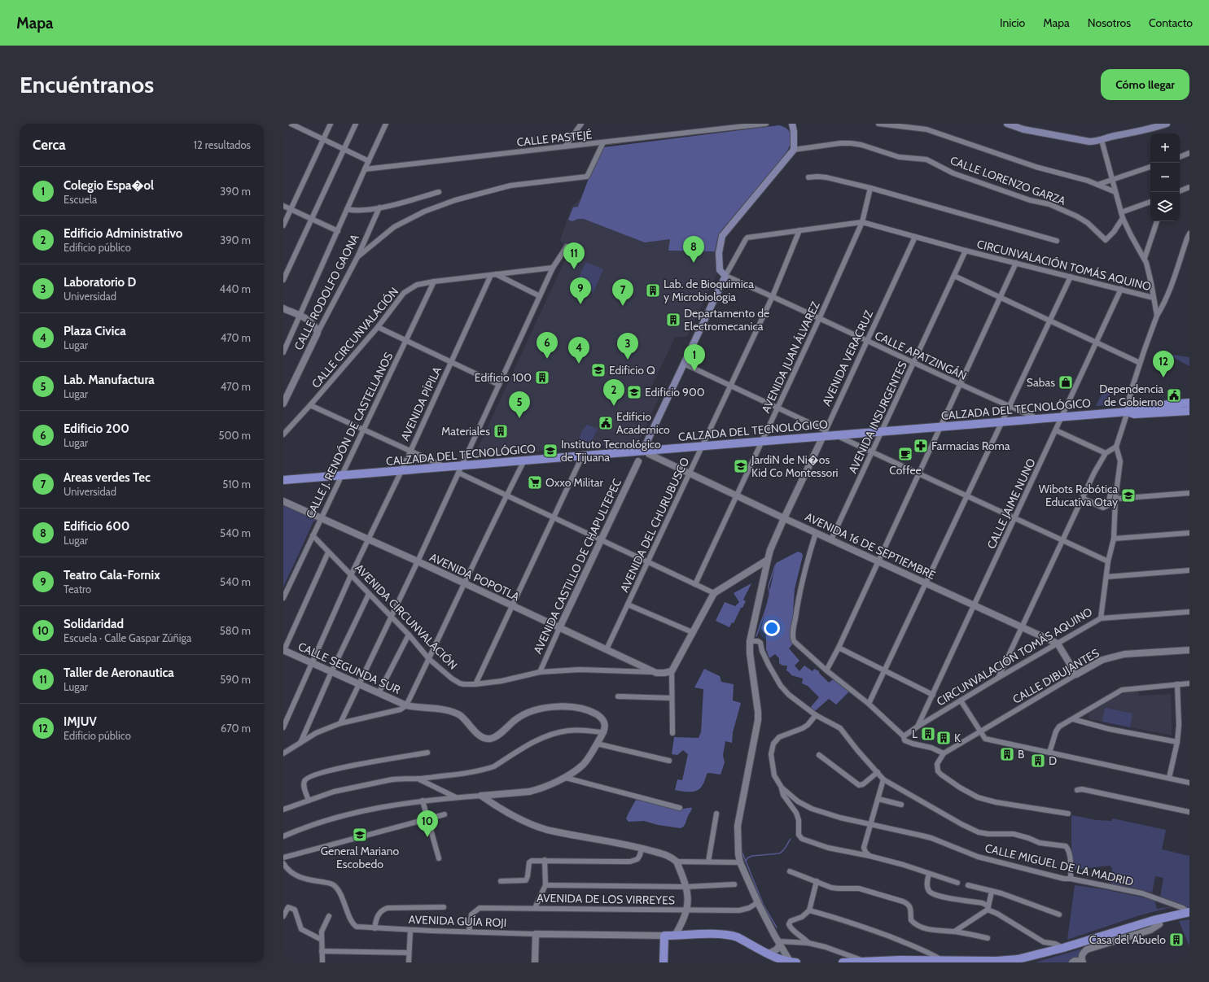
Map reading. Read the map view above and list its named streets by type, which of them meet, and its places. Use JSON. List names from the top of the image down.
{
  "streets": {
    "main road": ["CALZADA DEL TECNOLÓGICO", "AVENIDA CASTILLO DE CHAPULTEPEC"],
    "street": [
      "CALLE PASTEJÉ",
      "CALLE LORENZO GARZA",
      "CIRCUNVALACIÓN TOMÁS AQUINO",
      "CALLE RODOLFO GAONA",
      "CALLE CIRCUNVALACIÓN",
      "CALLE APATZINGÁN",
      "AVENIDA JUAN ÁLVAREZ",
      "AVENIDA VERACRUZ",
      "AVENIDA PÍPILA",
      "AVENIDA INSURGENTES",
      "CALLE J. RENDÓN DE CASTELLANOS",
      "CALLE JAIME NUNO",
      "AVENIDA DEL CHURUBUSCO",
      "AVENIDA 16 DE SEPTIEMBRE",
      "AVENIDA POPOTLA",
      "AVENIDA CIRCUNVALACIÓN",
      "CALLE SEGUNDA SUR",
      "CALLE DIBUJANTES",
      "CALLE MIGUEL DE LA MADRID",
      "AVENIDA DE LOS VIRREYES",
      "AVENIDA GUÍA ROJI"
    ]
  },
  "crossings": [
    ["CIRCUNVALACIÓN TOMÁS AQUINO", "AVENIDA JUAN ÁLVAREZ"],
    ["CIRCUNVALACIÓN TOMÁS AQUINO", "AVENIDA VERACRUZ"],
    ["CIRCUNVALACIÓN TOMÁS AQUINO", "CALZADA DEL TECNOLÓGICO"],
    ["CIRCUNVALACIÓN TOMÁS AQUINO", "AVENIDA INSURGENTES"],
    ["CIRCUNVALACIÓN TOMÁS AQUINO", "CALLE JAIME NUNO"],
    ["CIRCUNVALACIÓN TOMÁS AQUINO", "AVENIDA DEL CHURUBUSCO"],
    ["CIRCUNVALACIÓN TOMÁS AQUINO", "AVENIDA 16 DE SEPTIEMBRE"],
    ["CIRCUNVALACIÓN TOMÁS AQUINO", "AVENIDA CASTILLO DE CHAPULTEPEC"],
    ["CALLE CIRCUNVALACIÓN", "AVENIDA PÍPILA"],
    ["CALLE CIRCUNVALACIÓN", "CALLE J. RENDÓN DE CASTELLANOS"],
    ["CALLE APATZINGÁN", "AVENIDA JUAN ÁLVAREZ"],
    ["CALLE APATZINGÁN", "AVENIDA VERACRUZ"],
    ["CALLE APATZINGÁN", "CALZADA DEL TECNOLÓGICO"],
    ["CALLE APATZINGÁN", "AVENIDA INSURGENTES"],
    ["CALLE APATZINGÁN", "AVENIDA DEL CHURUBUSCO"],
    ["CALLE APATZINGÁN", "AVENIDA CASTILLO DE CHAPULTEPEC"],
    ["AVENIDA JUAN ÁLVAREZ", "CALZADA DEL TECNOLÓGICO"],
    ["AVENIDA JUAN ÁLVAREZ", "AVENIDA 16 DE SEPTIEMBRE"],
    ["AVENIDA VERACRUZ", "CALZADA DEL TECNOLÓGICO"],
    ["AVENIDA VERACRUZ", "AVENIDA 16 DE SEPTIEMBRE"],
    ["AVENIDA VERACRUZ", "AVENIDA DE LOS VIRREYES"],
    ["AVENIDA PÍPILA", "CALZADA DEL TECNOLÓGICO"],
    ["AVENIDA PÍPILA", "AVENIDA POPOTLA"],
    ["AVENIDA PÍPILA", "AVENIDA CIRCUNVALACIÓN"],
    ["AVENIDA PÍPILA", "CALLE SEGUNDA SUR"],
    ["CALZADA DEL TECNOLÓGICO", "AVENIDA INSURGENTES"],
    ["CALZADA DEL TECNOLÓGICO", "CALLE J. RENDÓN DE CASTELLANOS"],
    ["CALZADA DEL TECNOLÓGICO", "CALLE JAIME NUNO"],
    ["CALZADA DEL TECNOLÓGICO", "AVENIDA DEL CHURUBUSCO"],
    ["CALZADA DEL TECNOLÓGICO", "AVENIDA 16 DE SEPTIEMBRE"],
    ["CALZADA DEL TECNOLÓGICO", "AVENIDA CASTILLO DE CHAPULTEPEC"],
    ["AVENIDA INSURGENTES", "AVENIDA 16 DE SEPTIEMBRE"],
    ["CALLE J. RENDÓN DE CASTELLANOS", "AVENIDA POPOTLA"],
    ["CALLE J. RENDÓN DE CASTELLANOS", "AVENIDA CIRCUNVALACIÓN"],
    ["CALLE JAIME NUNO", "AVENIDA 16 DE SEPTIEMBRE"],
    ["AVENIDA DEL CHURUBUSCO", "AVENIDA 16 DE SEPTIEMBRE"],
    ["AVENIDA DEL CHURUBUSCO", "AVENIDA POPOTLA"],
    ["AVENIDA 16 DE SEPTIEMBRE", "AVENIDA CASTILLO DE CHAPULTEPEC"],
    ["AVENIDA CASTILLO DE CHAPULTEPEC", "AVENIDA POPOTLA"],
    ["AVENIDA CASTILLO DE CHAPULTEPEC", "AVENIDA CIRCUNVALACIÓN"],
    ["AVENIDA POPOTLA", "AVENIDA CIRCUNVALACIÓN"],
    ["AVENIDA DE LOS VIRREYES", "AVENIDA GUÍA ROJI"]
  ],
  "places": {
    "building": [
      "Lab. de Bioquimica y Microbiologia",
      "Departamento de Electromecanica",
      "Edificio 100",
      "Materiales",
      "L",
      "K",
      "B",
      "D",
      "Casa del Abuelo"
    ],
    "school or university": [
      "Edificio Q",
      "Edificio 900",
      "Instituto Tecnológico de Tijuana",
      "JardiN de Ni�os Kid Co Montessori",
      "Wibots Robótica Educatíva Otay",
      "General Mariano Escobedo"
    ],
    "shop": ["Sabas"],
    "public building": ["Dependencia de Gobierno", "Edificio Academico"],
    "pharmacy": ["Farmacias Roma"],
    "cafe": ["Coffee"],
    "supermarket": ["Oxxo Militar"]
  },
  "page": {
    "header": "Mapa",
    "nav": [
      "Inicio",
      "Mapa",
      "Nosotros",
      "Contacto"
    ],
    "buttons": "Cómo llegar",
    "title": "Encuéntranos",
    "heading": ["Cerca", "12 resultados"],
    "map_buttons": ["+", "−"],
    "list": [
      {
        "mark": "1",
        "name": "Colegio Espa�ol",
        "note": "Escuela",
        "value": "390 m"
      },
      {
        "mark": "2",
        "name": "Edificio Administrativo",
        "note": "Edificio público",
        "value": "390 m"
      },
      {
        "mark": "3",
        "name": "Laboratorio D",
        "note": "Universidad",
        "value": "440 m"
      },
      {
        "mark": "4",
        "name": "Plaza Civica",
        "note": "Lugar",
        "value": "470 m"
      },
      {
        "mark": "5",
        "name": "Lab. Manufactura",
        "note": "Lugar",
        "value": "470 m"
      },
      {
        "mark": "6",
        "name": "Edificio 200",
        "note": "Lugar",
        "value": "500 m"
      },
      {
        "mark": "7",
        "name": "Areas verdes Tec",
        "note": "Universidad",
        "value": "510 m"
      },
      {
        "mark": "8",
        "name": "Edificio 600",
        "note": "Lugar",
        "value": "540 m"
      },
      {
        "mark": "9",
        "name": "Teatro Cala-Fornix",
        "note": "Teatro",
        "value": "540 m"
      },
      {
        "mark": "10",
        "name": "Solidaridad",
        "note": "Escuela · Calle Gaspar Zúñiga",
        "value": "580 m"
      },
      {
        "mark": "11",
        "name": "Taller de Aeronautica",
        "note": "Lugar",
        "value": "590 m"
      },
      {
        "mark": "12",
        "name": "IMJUV",
        "note": "Edificio público",
        "value": "670 m"
      }
    ],
    "pins": [
      "8",
      "11",
      "9",
      "7",
      "6",
      "3",
      "4",
      "1",
      "12",
      "2",
      "5",
      "10"
    ]
  }
}
